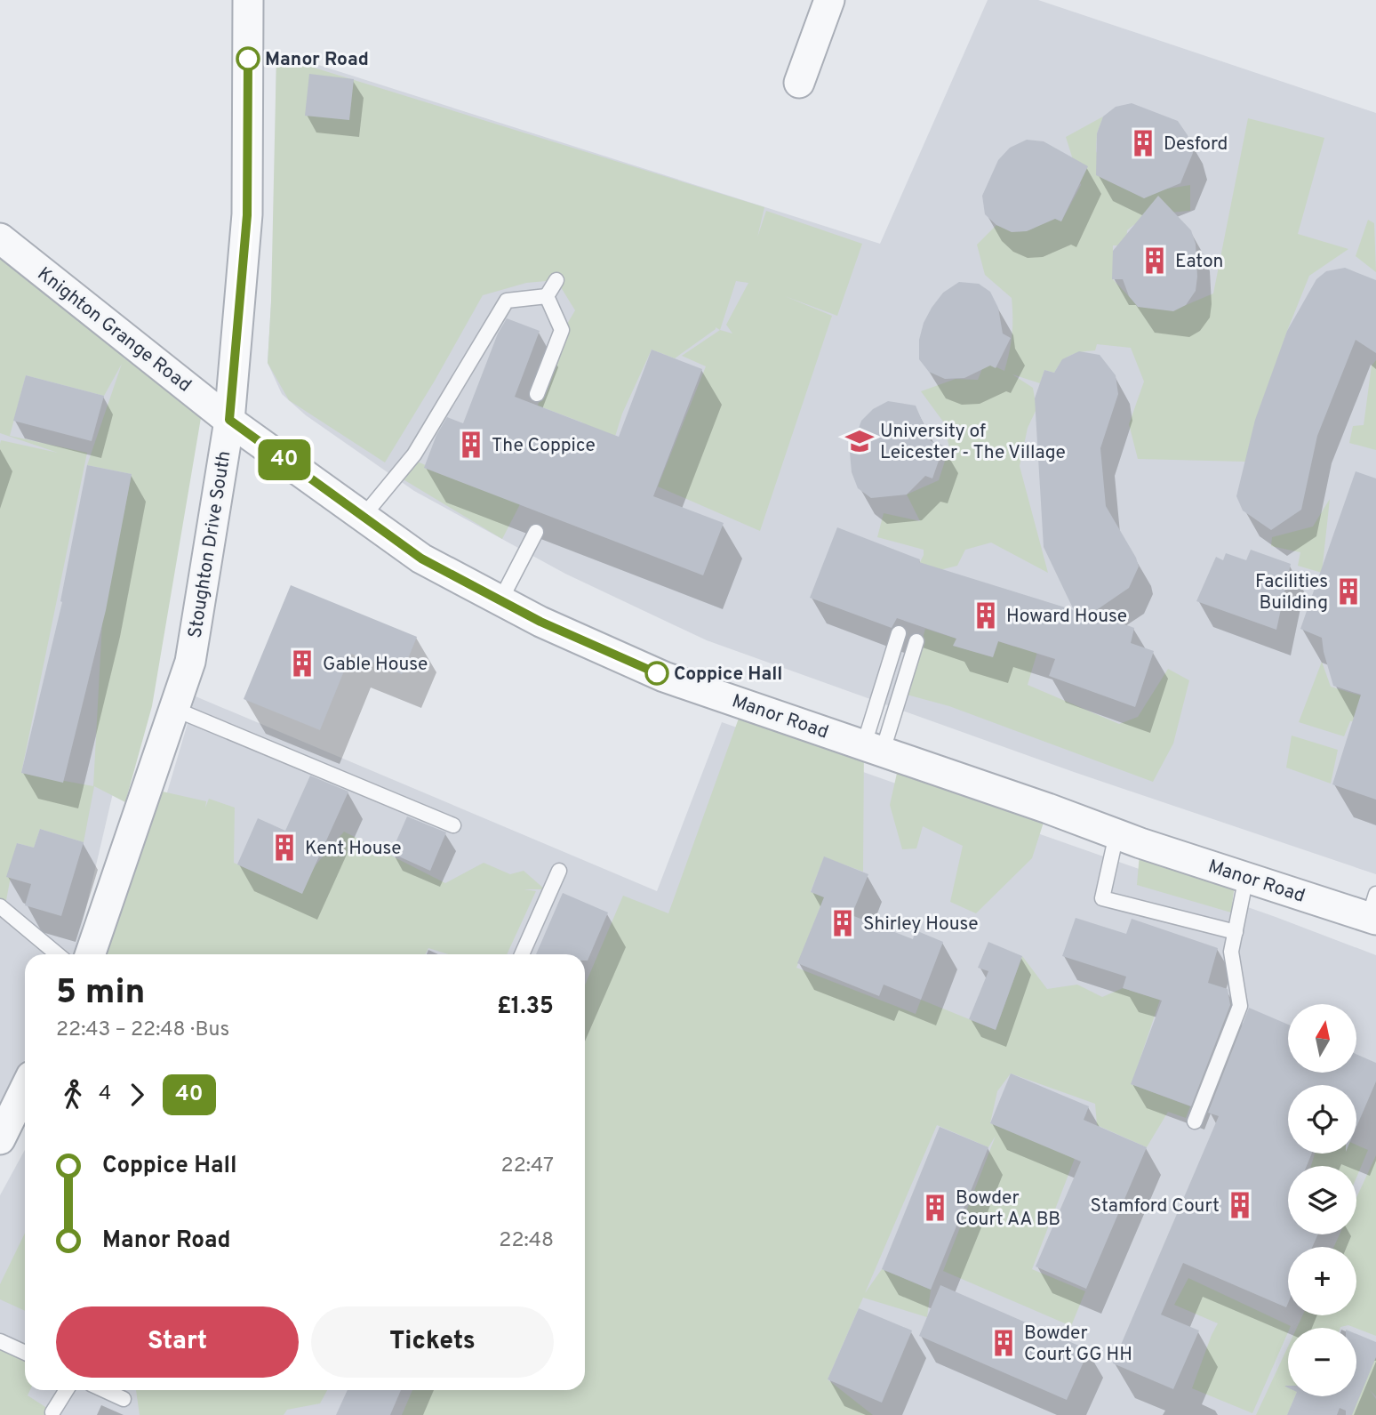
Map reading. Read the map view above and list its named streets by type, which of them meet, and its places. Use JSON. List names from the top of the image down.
{
  "streets": {
    "street": ["Knighton Grange Road", "Stoughton Drive South", "Manor Road"]
  },
  "crossings": [
    ["Knighton Grange Road", "Stoughton Drive South"],
    ["Knighton Grange Road", "Manor Road"],
    ["Stoughton Drive South", "Manor Road"]
  ],
  "places": {
    "other": ["Manor Road", "Coppice Hall"],
    "building": [
      "Desford",
      "Eaton",
      "The Coppice",
      "Facilities Building",
      "Howard House",
      "Gable House",
      "Kent House",
      "Shirley House",
      "Stamford Court",
      "Bowder Court AA BB",
      "Bowder Court GG HH"
    ],
    "school or university": ["University of Leicester - The Village"]
  },
  "lines": ["bus line 40"],
  "north": "top",
  "page": {
    "on_map": "40",
    "heading": ["5 min", "22:43 – 22:48 · Bus", "£1.35"],
    "map_buttons": ["+", "−"],
    "legs": ["4", "40"],
    "list": [
      {
        "name": "Coppice Hall",
        "value": "22:47"
      },
      {
        "name": "Manor Road",
        "value": "22:48"
      }
    ],
    "buttons": ["Start", "Tickets"]
  }
}
